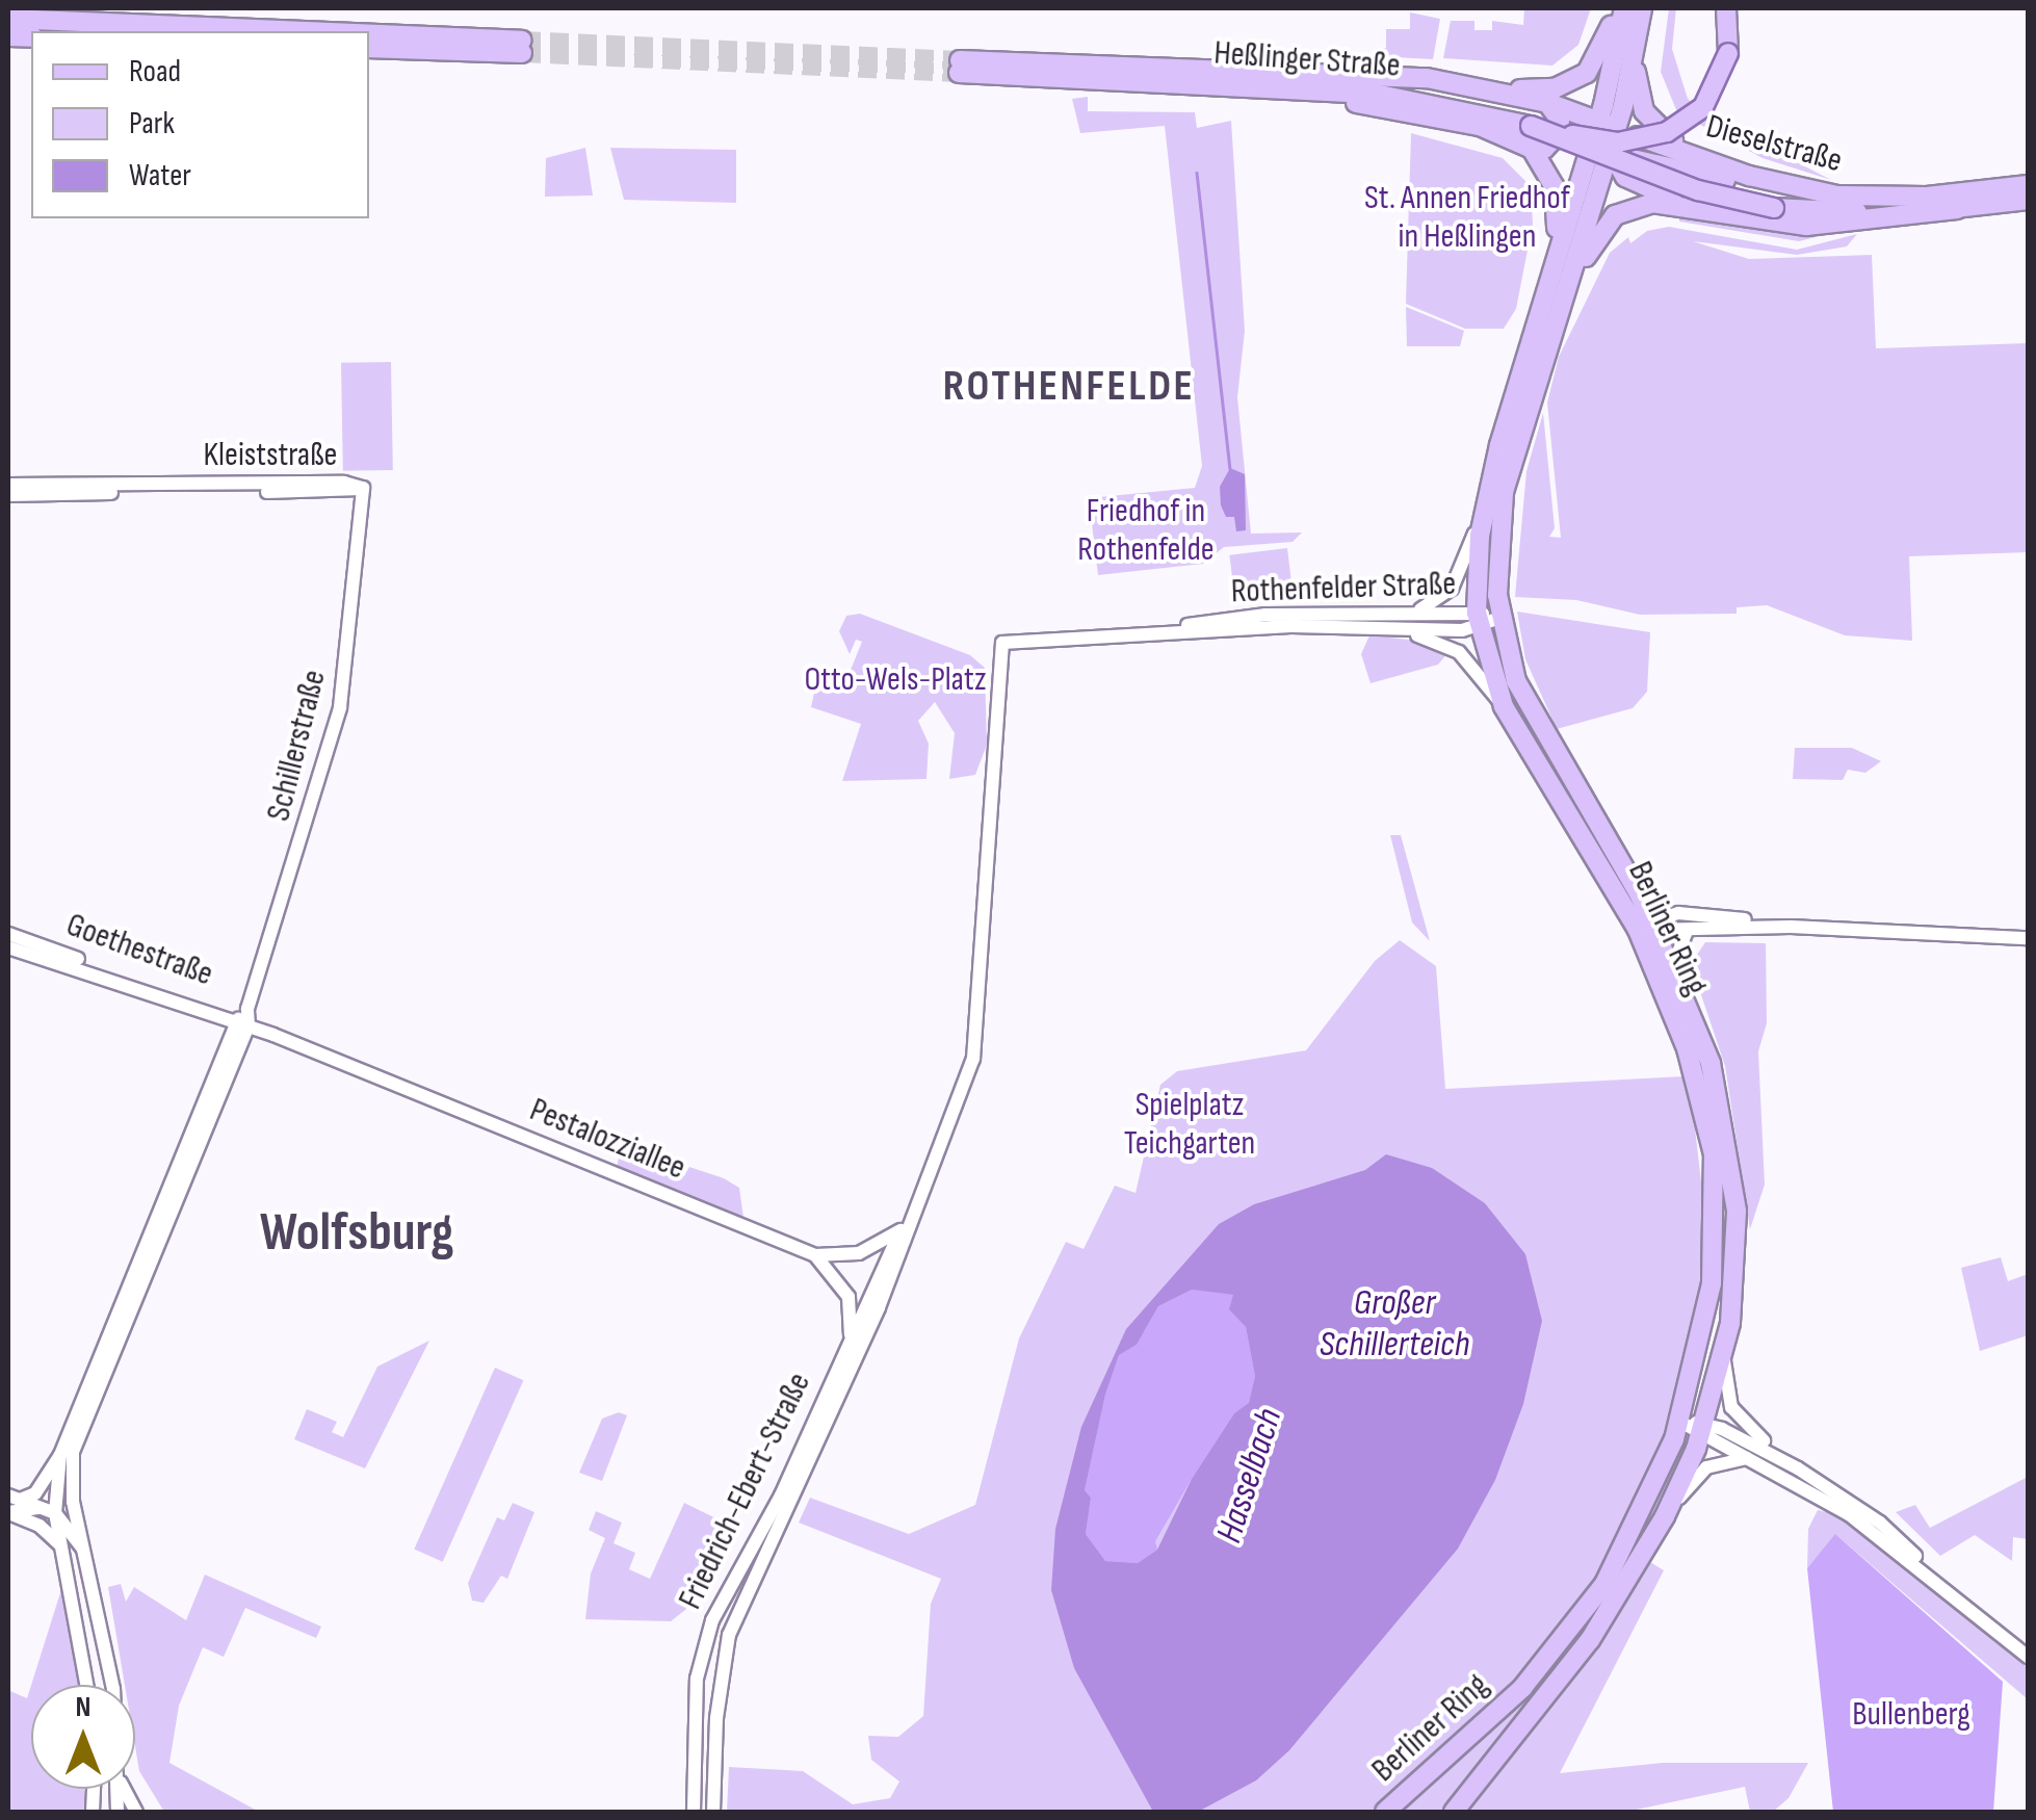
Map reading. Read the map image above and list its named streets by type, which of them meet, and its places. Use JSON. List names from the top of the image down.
{
  "streets": {
    "main road": ["Heßlinger Straße", "Dieselstraße", "Berliner Ring"],
    "street": [
      "Kleiststraße",
      "Rothenfelder Straße",
      "Schillerstraße",
      "Goethestraße",
      "Pestalozziallee",
      "Friedrich-Ebert-Straße"
    ]
  },
  "crossings": [
    ["Heßlinger Straße", "Dieselstraße"],
    ["Dieselstraße", "Berliner Ring"],
    ["Kleiststraße", "Schillerstraße"],
    ["Rothenfelder Straße", "Berliner Ring"],
    ["Rothenfelder Straße", "Friedrich-Ebert-Straße"],
    ["Schillerstraße", "Goethestraße"],
    ["Goethestraße", "Pestalozziallee"]
  ],
  "districts": ["ROTHENFELDE", "Wolfsburg"],
  "water": ["Großer Schillerteich", "Hasselbach"],
  "parks": [
    "St. Annen Friedhof in Heßlingen",
    "Friedhof in Rothenfelde",
    "Otto-Wels-Platz",
    "Spielplatz Teichgarten",
    "Bullenberg"
  ],
  "legend": ["Road", "Park", "Water"],
  "north": "top"
}
